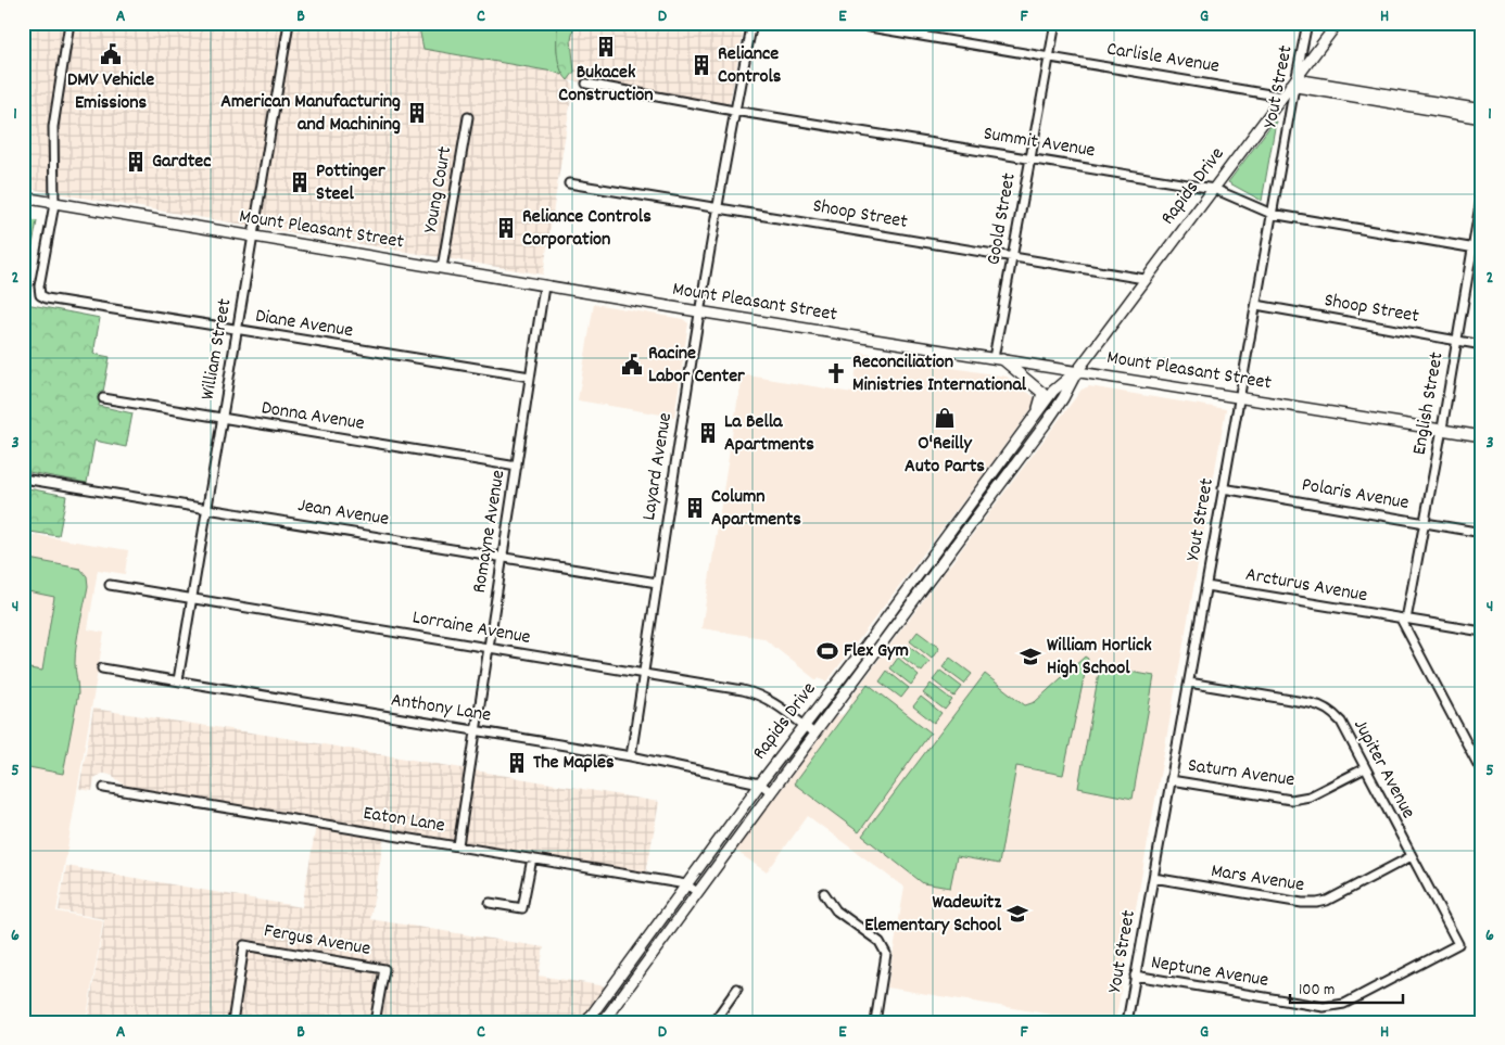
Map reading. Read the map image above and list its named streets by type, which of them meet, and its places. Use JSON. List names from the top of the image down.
{
  "streets": {
    "street": [
      "Carlisle Avenue",
      "Yout Street",
      "Summit Avenue",
      "Rapids Drive",
      "Young Court",
      "Shoop Street",
      "Goold Street",
      "Mount Pleasant Street",
      "Diane Avenue",
      "William Street",
      "English Street",
      "Donna Avenue",
      "Layard Avenue",
      "Polaris Avenue",
      "Jean Avenue",
      "Romayne Avenue",
      "Arcturus Avenue",
      "Lorraine Avenue",
      "Anthony Lane",
      "Jupiter Avenue",
      "Saturn Avenue",
      "Eaton Lane",
      "Mars Avenue",
      "Fergus Avenue",
      "Neptune Avenue"
    ]
  },
  "crossings": [
    ["Carlisle Avenue", "Rapids Drive"],
    ["Carlisle Avenue", "Goold Street"],
    ["Yout Street", "Summit Avenue"],
    ["Yout Street", "Rapids Drive"],
    ["Yout Street", "Shoop Street"],
    ["Yout Street", "Mount Pleasant Street"],
    ["Yout Street", "Polaris Avenue"],
    ["Yout Street", "Arcturus Avenue"],
    ["Yout Street", "Jupiter Avenue"],
    ["Yout Street", "Saturn Avenue"],
    ["Yout Street", "Mars Avenue"],
    ["Yout Street", "Neptune Avenue"],
    ["Summit Avenue", "Rapids Drive"],
    ["Summit Avenue", "Goold Street"],
    ["Summit Avenue", "English Street"],
    ["Summit Avenue", "Layard Avenue"],
    ["Rapids Drive", "Shoop Street"],
    ["Rapids Drive", "Mount Pleasant Street"],
    ["Rapids Drive", "Lorraine Avenue"],
    ["Rapids Drive", "Anthony Lane"],
    ["Rapids Drive", "Eaton Lane"],
    ["Young Court", "Mount Pleasant Street"],
    ["Shoop Street", "Goold Street"],
    ["Shoop Street", "English Street"],
    ["Shoop Street", "Layard Avenue"],
    ["Goold Street", "Mount Pleasant Street"],
    ["Mount Pleasant Street", "Diane Avenue"],
    ["Mount Pleasant Street", "William Street"],
    ["Mount Pleasant Street", "English Street"],
    ["Mount Pleasant Street", "Layard Avenue"],
    ["Mount Pleasant Street", "Romayne Avenue"],
    ["Diane Avenue", "William Street"],
    ["Diane Avenue", "Romayne Avenue"],
    ["William Street", "Donna Avenue"],
    ["William Street", "Jean Avenue"],
    ["William Street", "Lorraine Avenue"],
    ["William Street", "Anthony Lane"],
    ["English Street", "Polaris Avenue"],
    ["English Street", "Arcturus Avenue"],
    ["Donna Avenue", "Romayne Avenue"],
    ["Layard Avenue", "Jean Avenue"],
    ["Layard Avenue", "Lorraine Avenue"],
    ["Layard Avenue", "Anthony Lane"],
    ["Jean Avenue", "Romayne Avenue"],
    ["Romayne Avenue", "Lorraine Avenue"],
    ["Romayne Avenue", "Anthony Lane"],
    ["Romayne Avenue", "Eaton Lane"],
    ["Jupiter Avenue", "Saturn Avenue"],
    ["Jupiter Avenue", "Mars Avenue"],
    ["Jupiter Avenue", "Neptune Avenue"]
  ],
  "places": {
    "building": [
      "Bukacek Construction",
      "Reliance Controls",
      "American Manufacturing and Machining",
      "Gardtec",
      "Pottinger Steel",
      "Reliance Controls Corporation",
      "La Bella Apartments",
      "Column Apartments",
      "The Maples"
    ],
    "public building": ["DMV Vehicle Emissions", "Racine Labor Center"],
    "church": ["Reconciliation Ministries International"],
    "shop": ["O'Reilly Auto Parts"],
    "sports": ["Flex Gym"],
    "school or university": ["William Horlick High School", "Wadewitz Elementary School"]
  },
  "scale_bar": "100 m",
  "grid": {
    "columns": [
      "A",
      "B",
      "C",
      "D",
      "E",
      "F",
      "G",
      "H"
    ],
    "rows": [
      "1",
      "2",
      "3",
      "4",
      "5",
      "6"
    ]
  }
}
